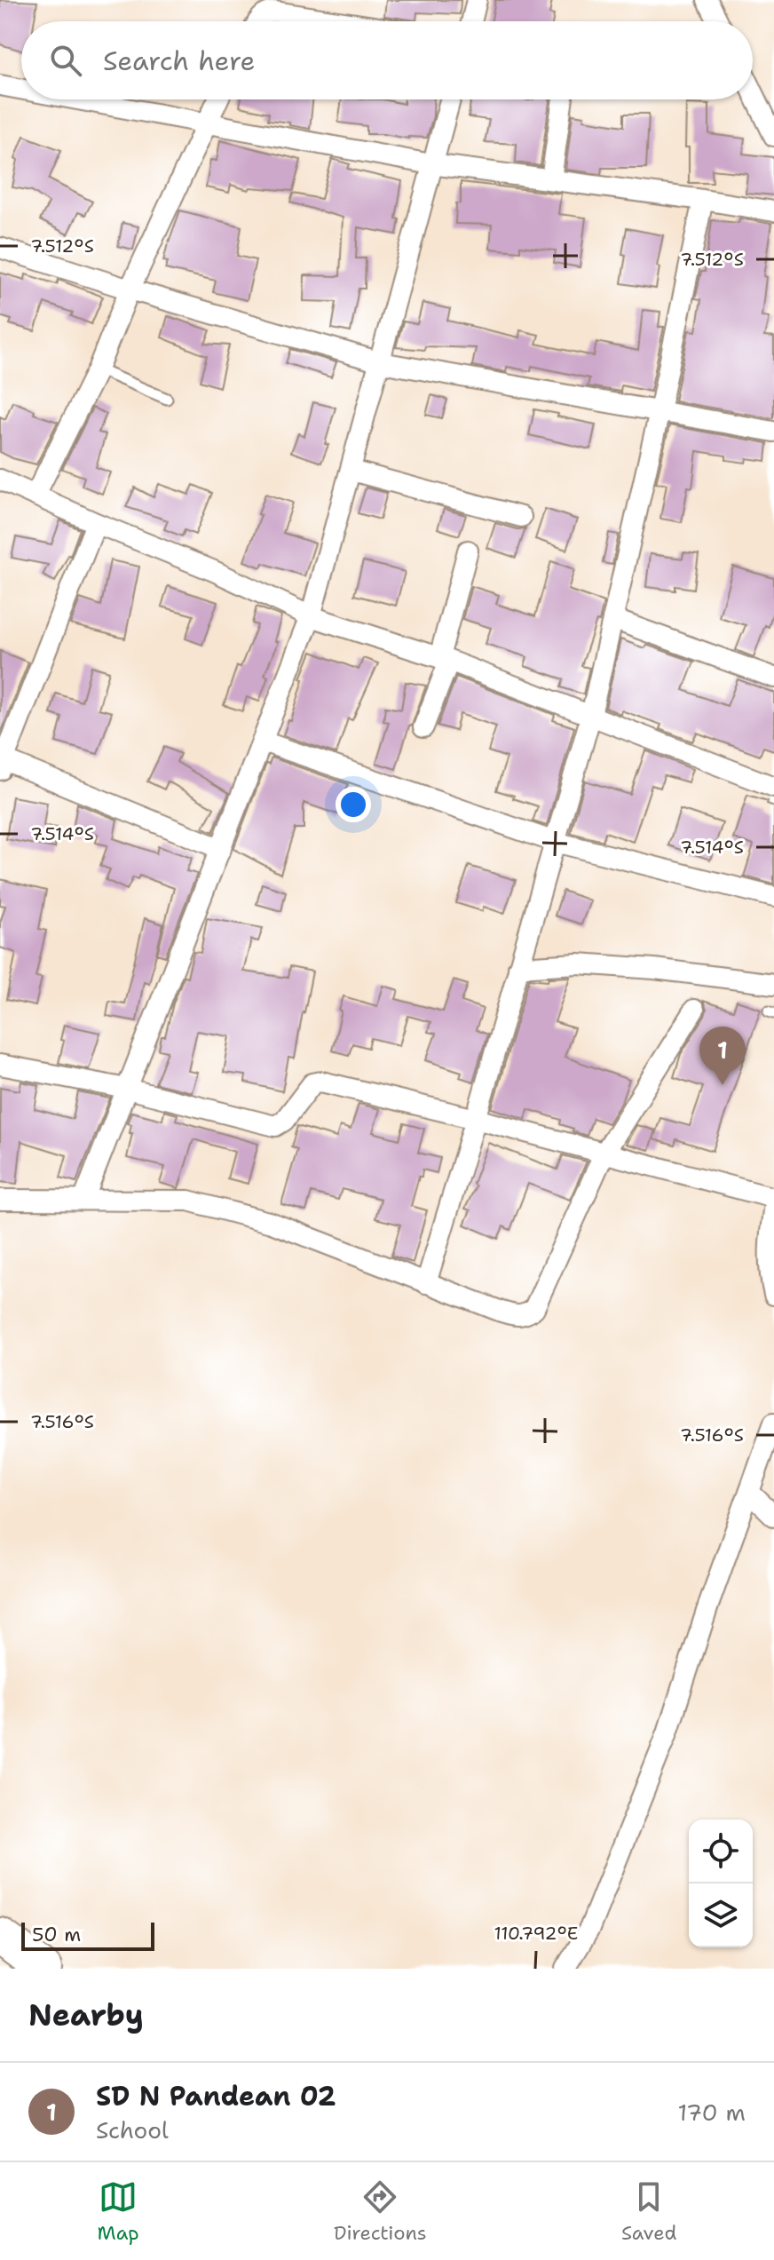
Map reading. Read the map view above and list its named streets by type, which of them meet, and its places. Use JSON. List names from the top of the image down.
{
  "scale_bar": "50 m",
  "page": {
    "search": "Search here",
    "pins": "1",
    "scale": "50 m",
    "heading": "Nearby",
    "list": [
      {
        "mark": "1",
        "name": "SD N Pandean 02",
        "note": "School",
        "value": "170 m"
      }
    ],
    "nav": ["Map", "Directions", "Saved"]
  },
  "coordinates": [
    "7.512°S",
    "7.514°S",
    "7.516°S",
    "110.792°E"
  ]
}
